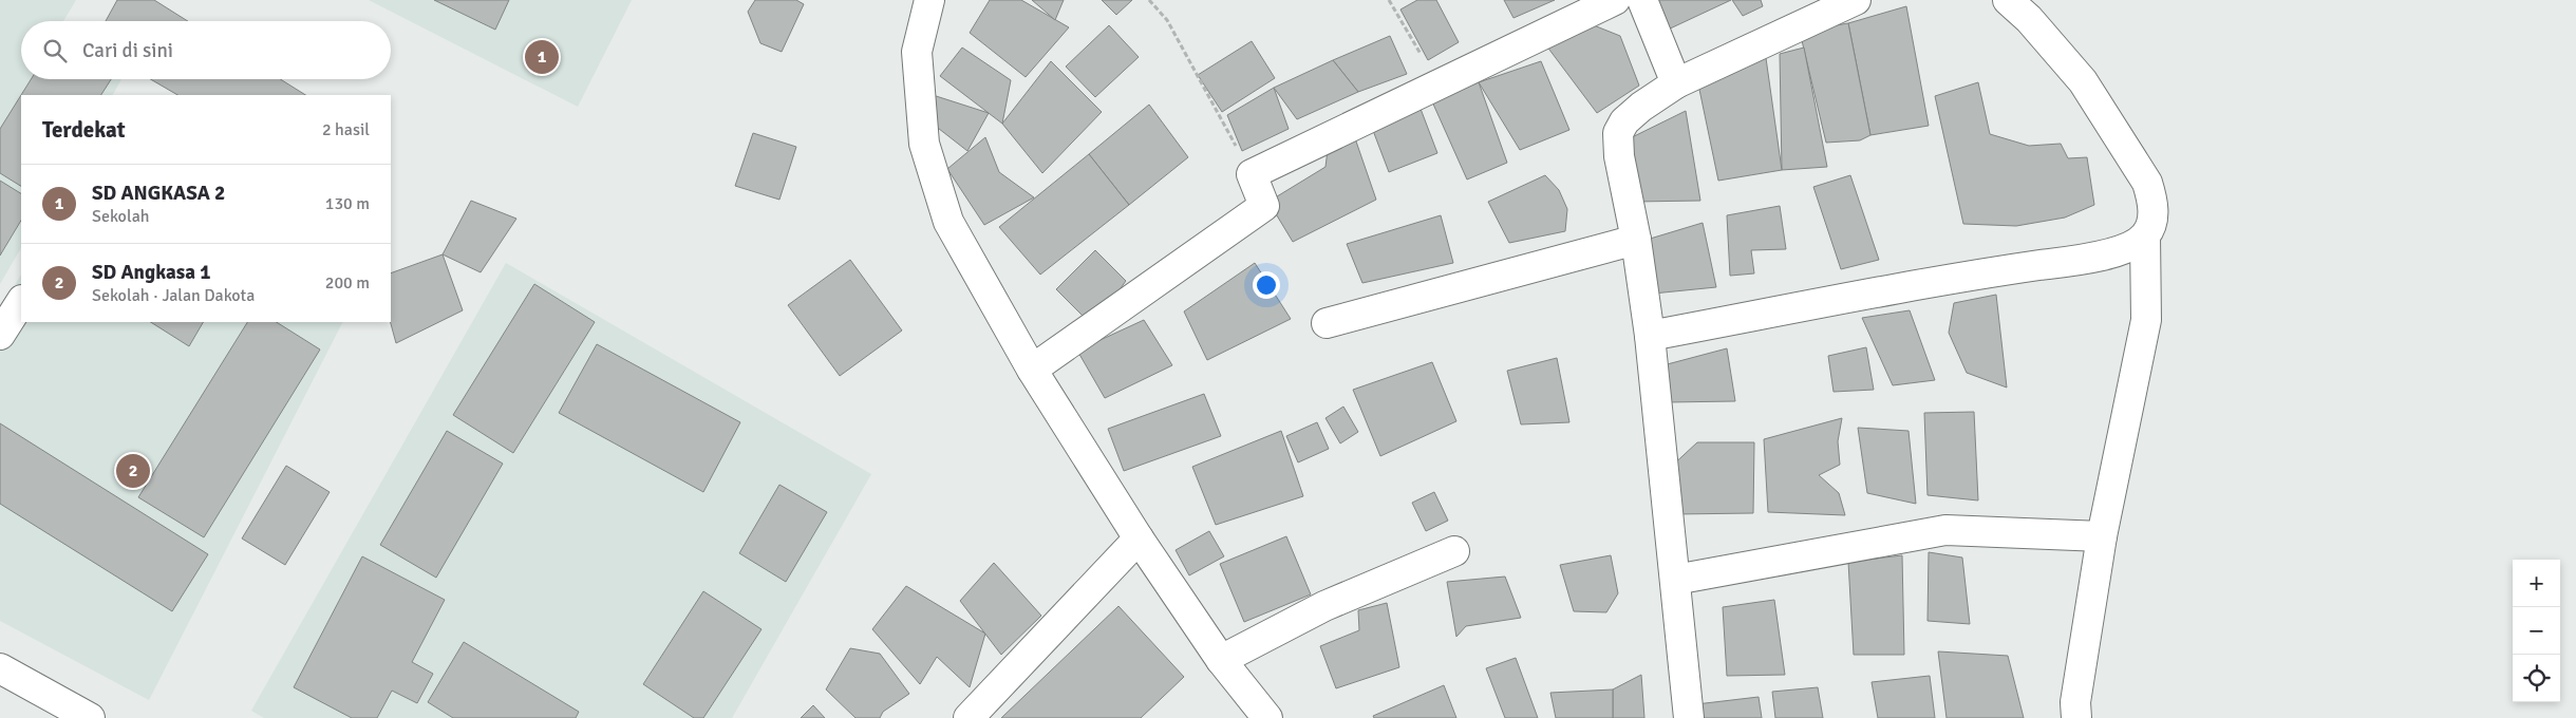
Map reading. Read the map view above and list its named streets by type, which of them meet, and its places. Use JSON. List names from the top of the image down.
{
  "page": {
    "search": "Cari di sini",
    "pins": ["1", "2"],
    "heading": ["Terdekat", "2 hasil"],
    "list": [
      {
        "mark": "1",
        "name": "SD ANGKASA 2",
        "note": "Sekolah",
        "value": "130 m"
      },
      {
        "mark": "2",
        "name": "SD Angkasa 1",
        "note": "Sekolah · Jalan Dakota",
        "value": "200 m"
      }
    ],
    "map_buttons": ["+", "−"]
  }
}
